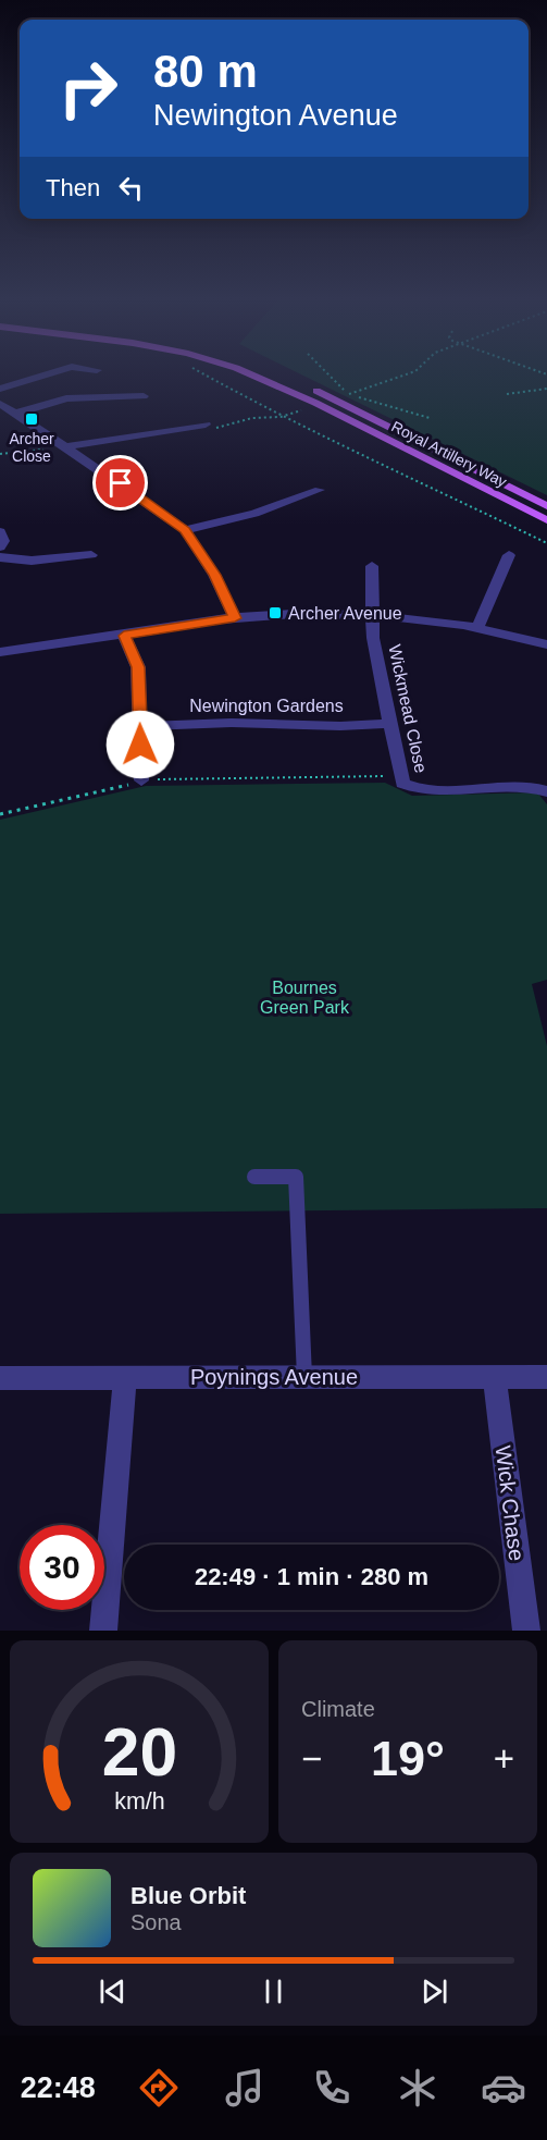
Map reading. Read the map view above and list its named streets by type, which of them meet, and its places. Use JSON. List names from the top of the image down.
{
  "streets": {
    "main road": ["Royal Artillery Way"],
    "street": [
      "Newington Gardens",
      "Wickmead Close",
      "Poynings Avenue",
      "Wick Chase"
    ]
  },
  "crossings": [
    ["Newington Gardens", "Wickmead Close"],
    ["Poynings Avenue", "Wick Chase"]
  ],
  "parks": ["Bournes Green Park"],
  "places": {
    "transit": ["Archer Close", "Archer Avenue"]
  },
  "page": {
    "turn": ["80 m", "Newington Avenue"],
    "then": "Then",
    "limit": "30",
    "trip": "22:49 · 1 min · 280 m",
    "tile": "Climate",
    "heat": ["−", "19°", "+"],
    "song": ["Blue Orbit", "Sona"],
    "tabs": "22:48",
    "gauge": ["20", "km/h"]
  }
}
